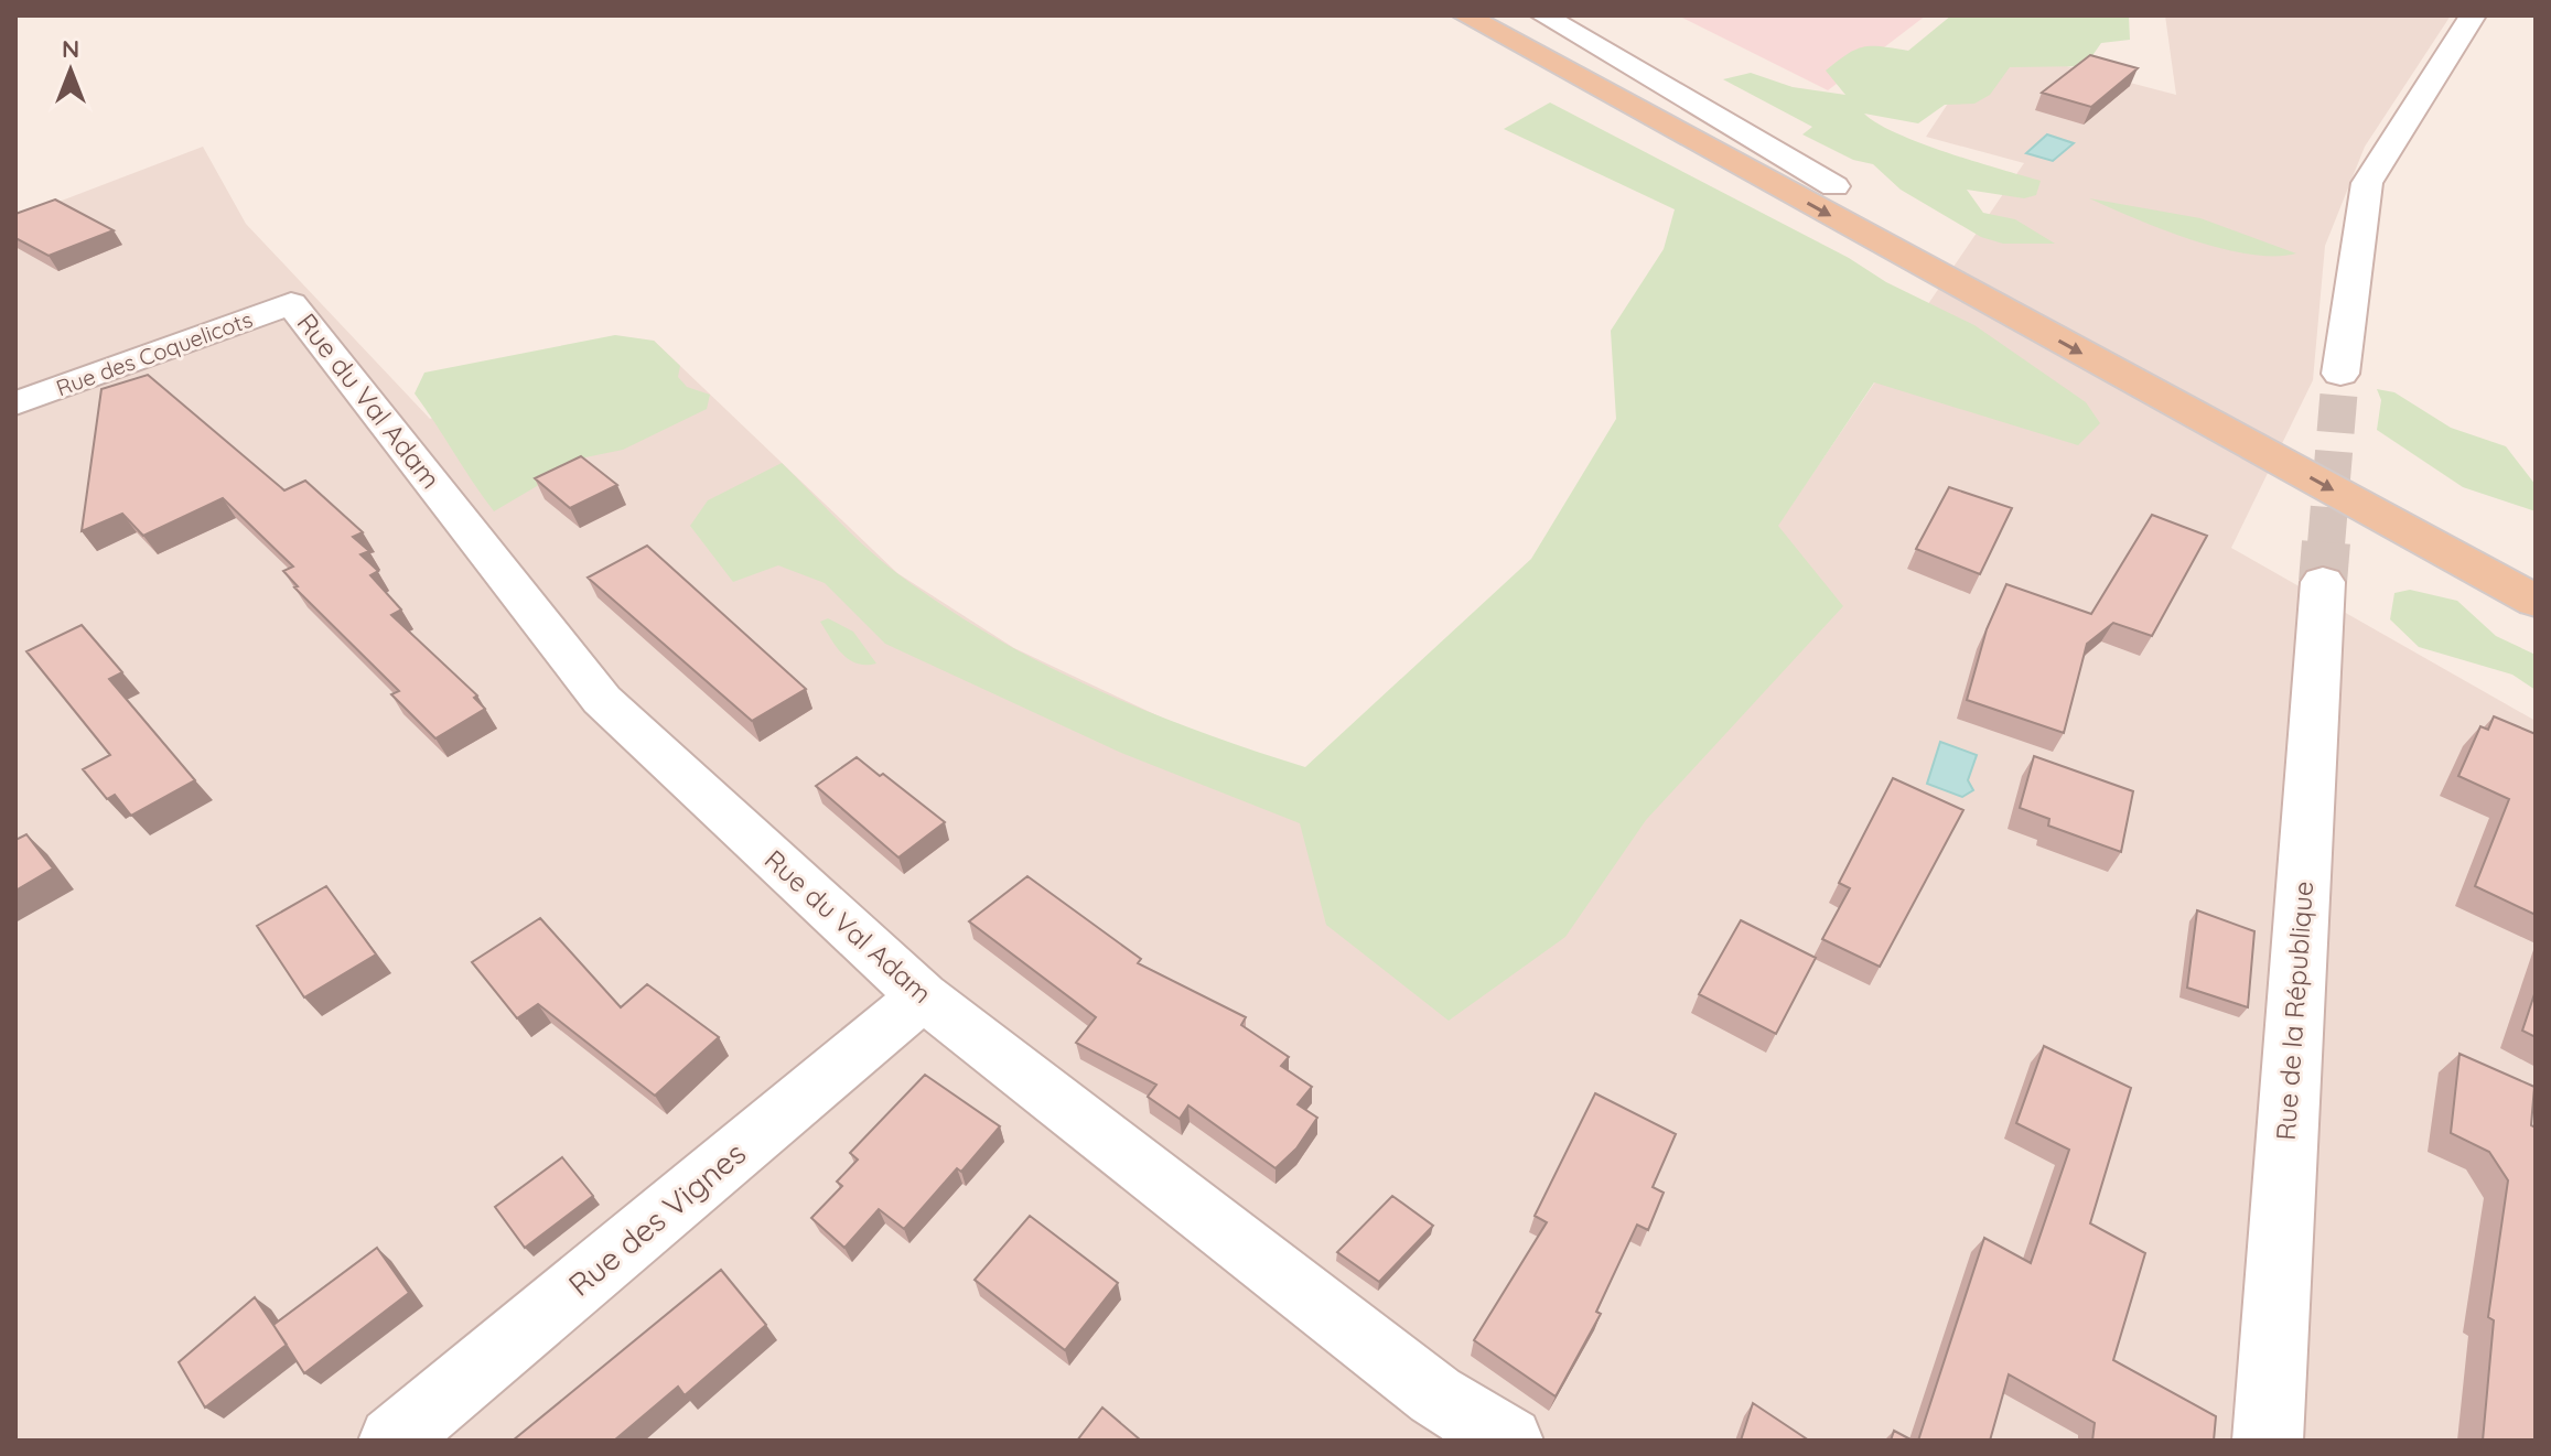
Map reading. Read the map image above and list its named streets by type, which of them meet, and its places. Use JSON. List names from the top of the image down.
{
  "streets": {
    "street": [
      "Rue des Coquelicots",
      "Rue du Val Adam",
      "Rue de la République",
      "Rue des Vignes"
    ]
  },
  "crossings": [
    ["Rue des Coquelicots", "Rue du Val Adam"],
    ["Rue du Val Adam", "Rue des Vignes"]
  ],
  "north": "top"
}
